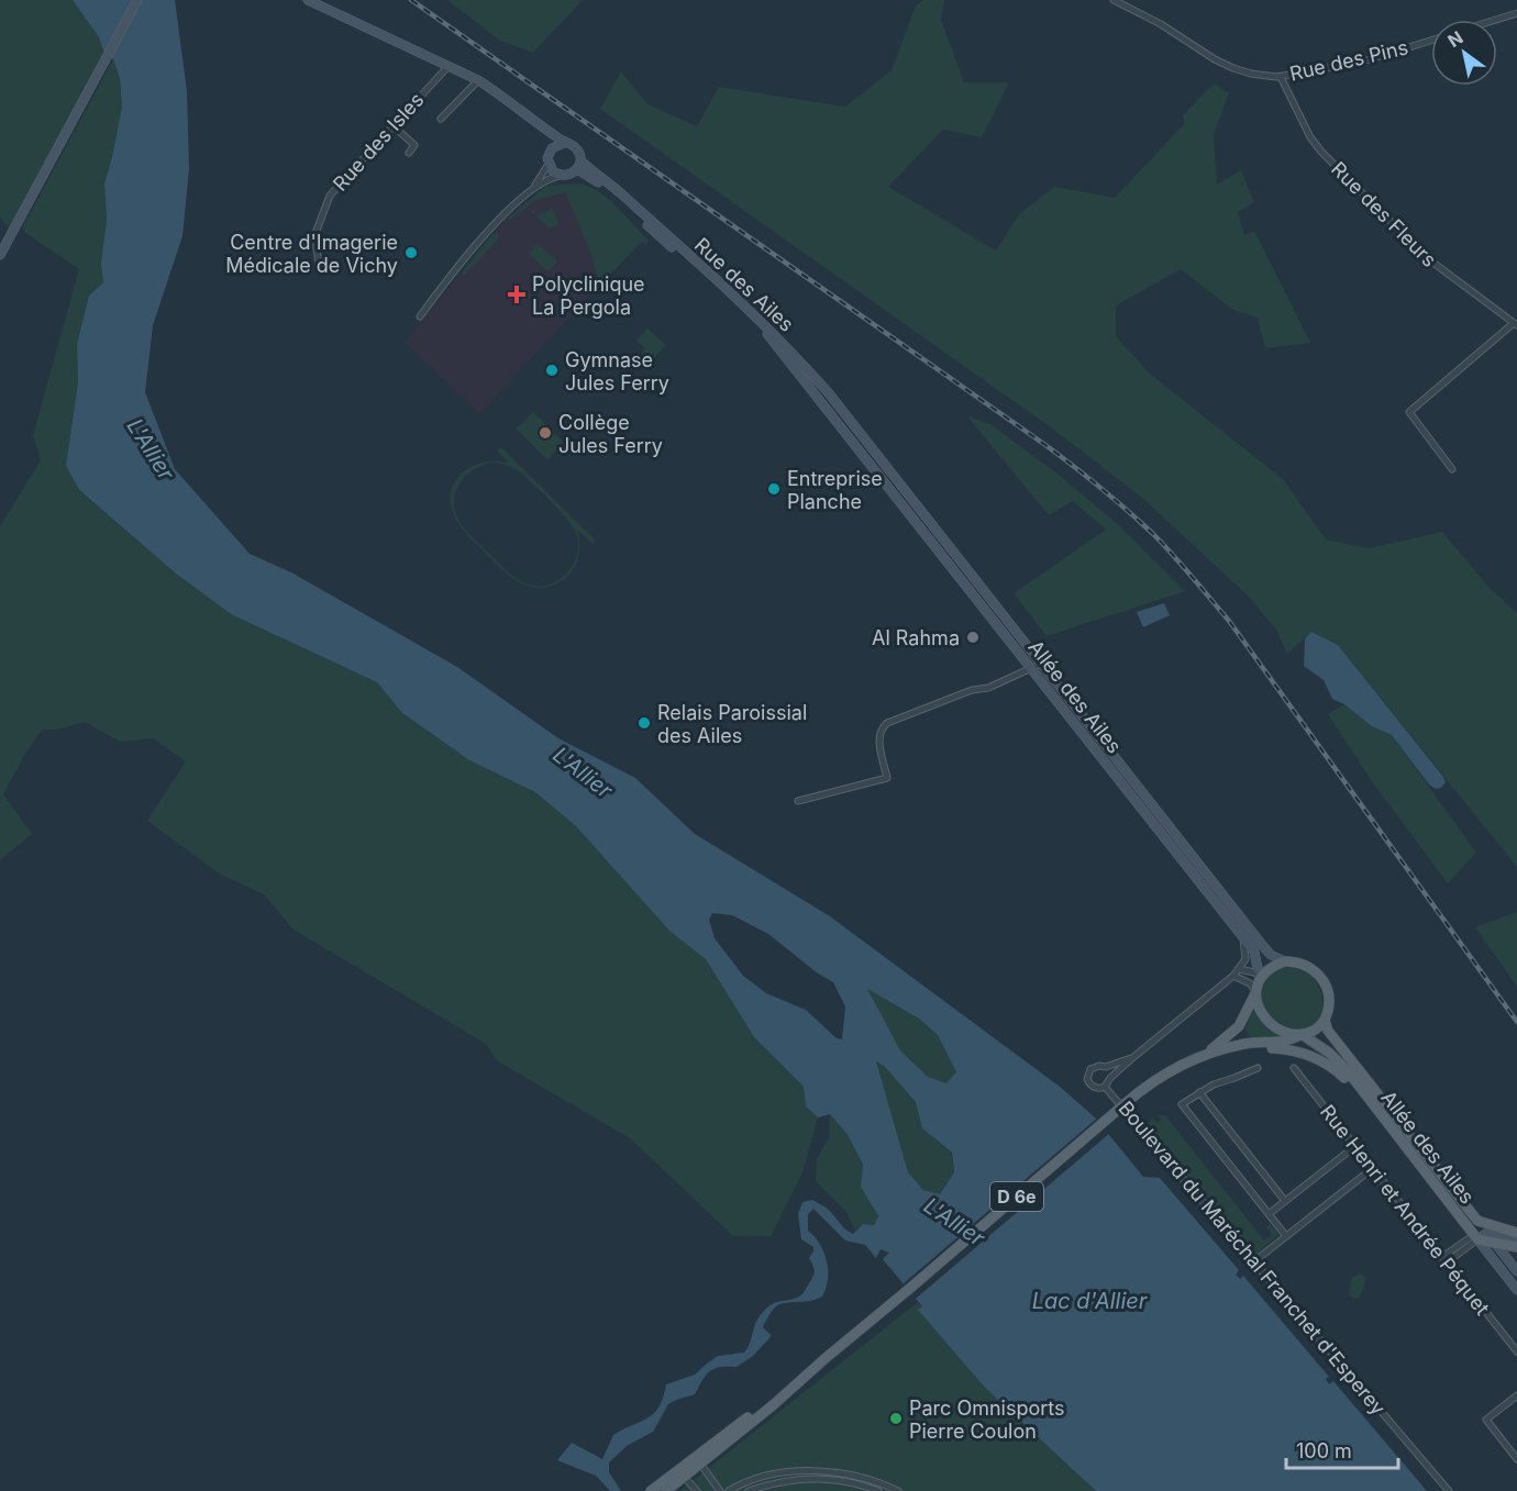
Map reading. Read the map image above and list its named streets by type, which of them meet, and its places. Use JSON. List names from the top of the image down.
{
  "streets": {
    "main road": ["Rue des Ailes", "Allée des Ailes", "D 6e"],
    "street": [
      "Rue des Pins",
      "Rue des Isles",
      "Rue des Fleurs",
      "Rue Henri et Andrée Péquet",
      "Boulevard du Maréchal Franchet d'Esperey"
    ]
  },
  "crossings": [
    ["Rue des Pins", "Rue des Fleurs"],
    ["Rue des Ailes", "Allée des Ailes"],
    ["Allée des Ailes", "D 6e"]
  ],
  "water": ["L'Allier", "Lac d'Allier"],
  "places": {
    "other": [
      "Centre d'Imagerie Médicale de Vichy",
      "Gymnase Jules Ferry",
      "Collège Jules Ferry",
      "Entreprise Planche",
      "Al Rahma",
      "Relais Paroissial des Ailes",
      "Parc Omnisports Pierre Coulon"
    ],
    "health": ["Polyclinique La Pergola"]
  },
  "scale_bar": "100 m",
  "north": "top left"
}
